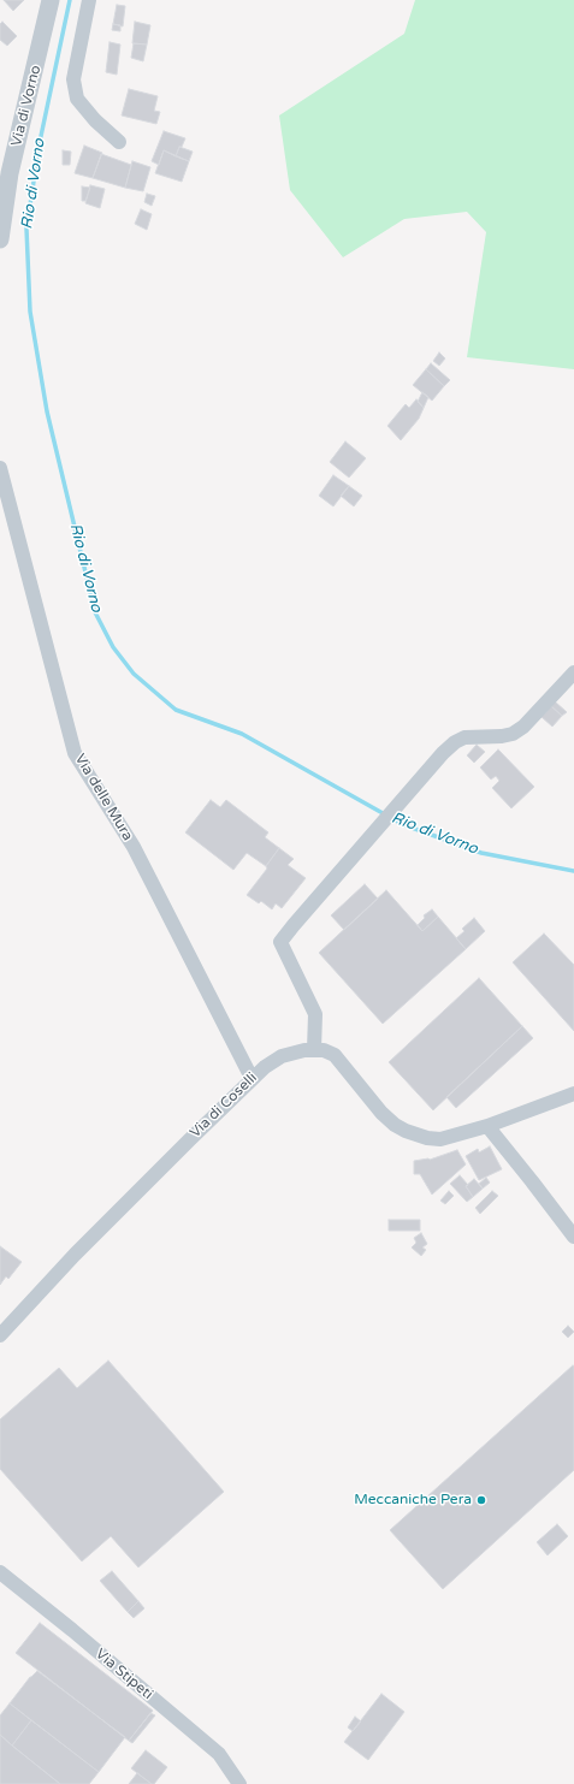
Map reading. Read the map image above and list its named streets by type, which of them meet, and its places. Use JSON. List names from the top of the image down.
{
  "streets": {
    "street": [
      "Via di Vorno",
      "Via delle Mura",
      "Via di Coselli",
      "Via Stipeti"
    ]
  },
  "crossings": [
    ["Via delle Mura", "Via di Coselli"]
  ],
  "water": ["Rio di Vorno"],
  "places": ["Meccaniche Pera"]
}
